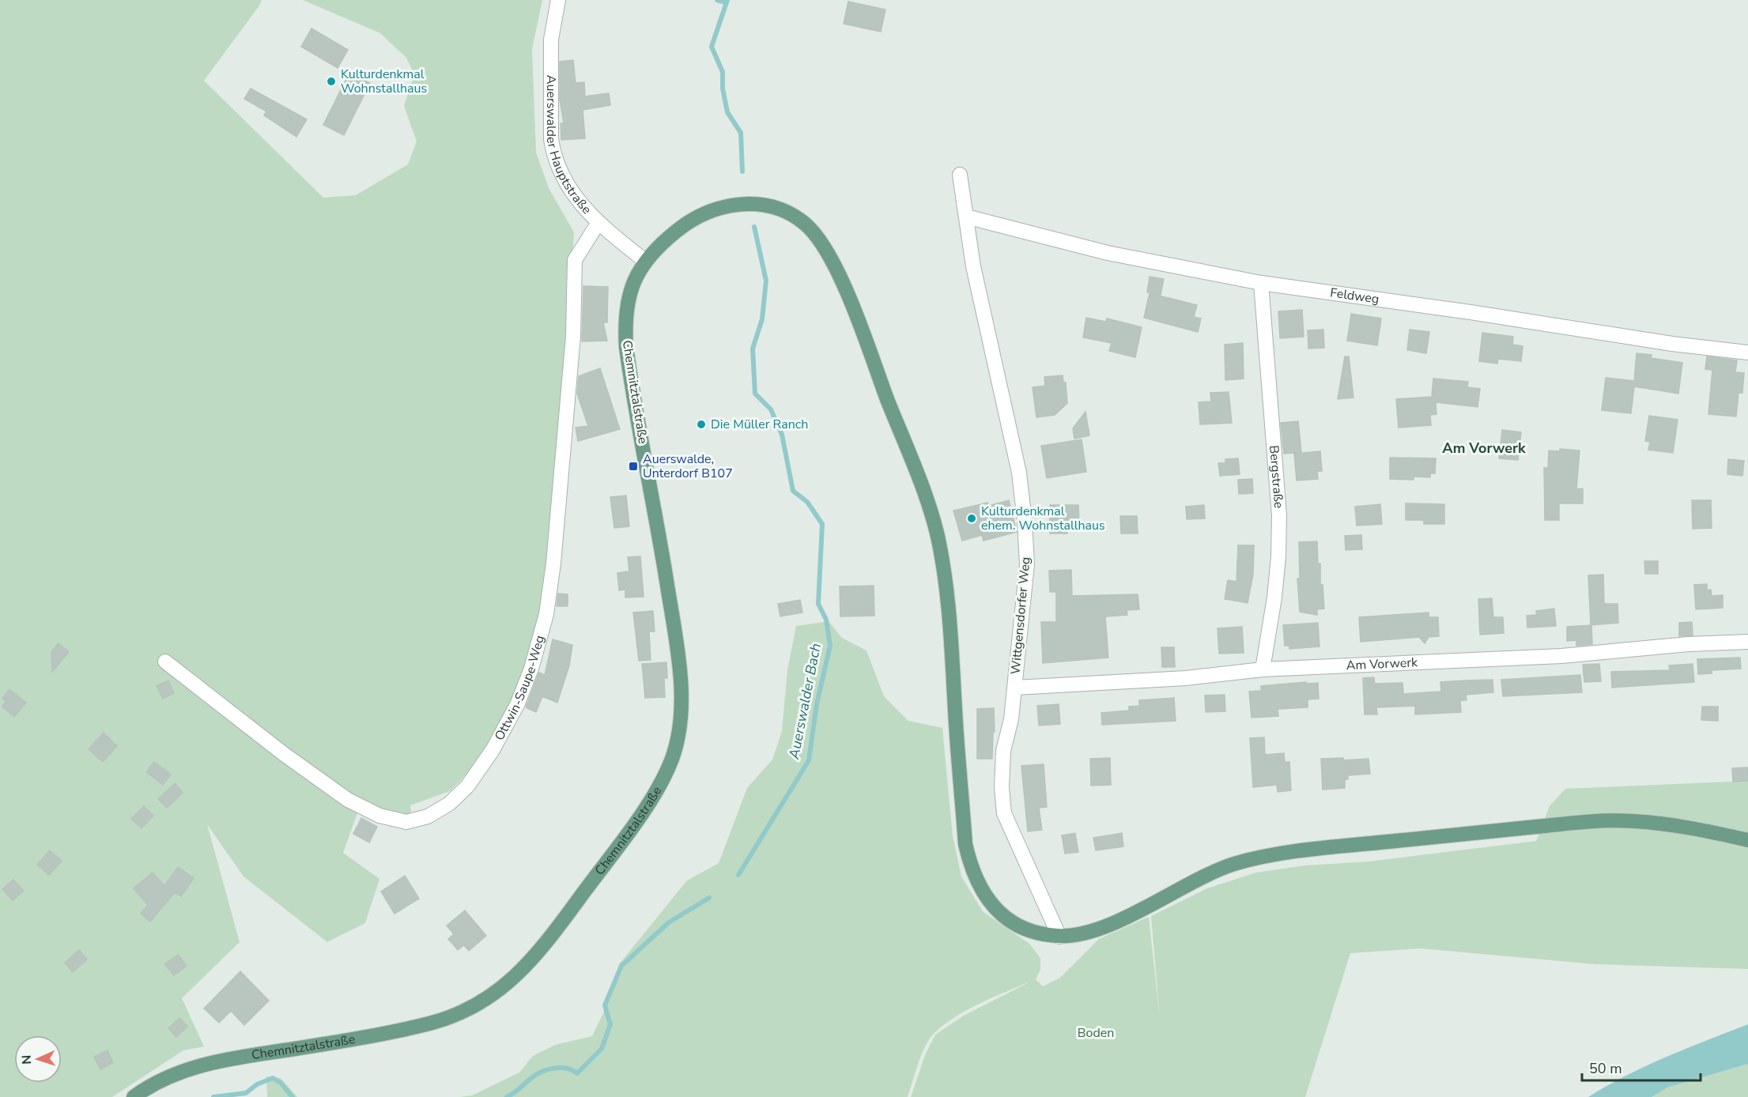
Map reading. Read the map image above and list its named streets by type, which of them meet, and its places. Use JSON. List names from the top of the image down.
{
  "streets": {
    "main road": ["Chemnitztalstraße"],
    "street": [
      "Auerswalder Hauptstraße",
      "Feldweg",
      "Bergstraße",
      "Wittgensdorfer Weg",
      "Am Vorwerk",
      "Ottwin-Saupe-Weg"
    ]
  },
  "crossings": [
    ["Auerswalder Hauptstraße", "Chemnitztalstraße"],
    ["Auerswalder Hauptstraße", "Ottwin-Saupe-Weg"],
    ["Feldweg", "Bergstraße"],
    ["Feldweg", "Wittgensdorfer Weg"],
    ["Chemnitztalstraße", "Wittgensdorfer Weg"],
    ["Bergstraße", "Am Vorwerk"],
    ["Wittgensdorfer Weg", "Am Vorwerk"]
  ],
  "districts": ["Am Vorwerk"],
  "water": ["Auerswalder Bach"],
  "parks": ["Boden"],
  "places": {
    "other": ["Kulturdenkmal Wohnstallhaus", "Die Müller Ranch", "Kulturdenkmal ehem. Wohnstallhaus"],
    "transit": ["Auerswalde, Unterdorf B107"]
  },
  "scale_bar": "50 m",
  "north": "left"
}
